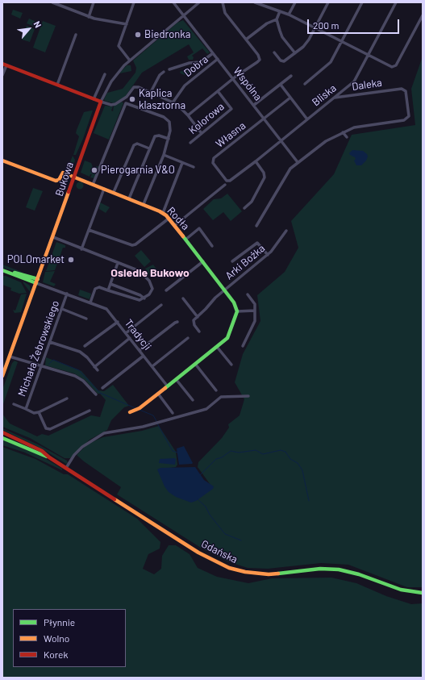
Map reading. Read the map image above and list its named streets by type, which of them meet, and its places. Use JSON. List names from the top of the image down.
{
  "streets": {
    "street": [
      "Dobra",
      "Wspólna",
      "Daleka",
      "Bliska",
      "Kolorowa",
      "Własna",
      "Bukowa",
      "Rodła",
      "Arki Bożka",
      "Tradycji",
      "Michała Żebrowskiego",
      "Gdańska"
    ]
  },
  "crossings": [
    ["Dobra", "Wspólna"],
    ["Wspólna", "Bliska"],
    ["Wspólna", "Własna"],
    ["Wspólna", "Bukowa"],
    ["Daleka", "Bliska"],
    ["Bliska", "Własna"],
    ["Bukowa", "Rodła"],
    ["Bukowa", "Tradycji"],
    ["Rodła", "Arki Bożka"],
    ["Tradycji", "Michała Żebrowskiego"]
  ],
  "districts": ["Osiedle Bukowo"],
  "places": [
    "Biedronka",
    "Kaplica klasztorna",
    "Pierogarnia V&O",
    "POLOmarket"
  ],
  "legend": ["Płynnie", "Wolno", "Korek"],
  "scale_bar": "200 m",
  "north": "top right"
}
